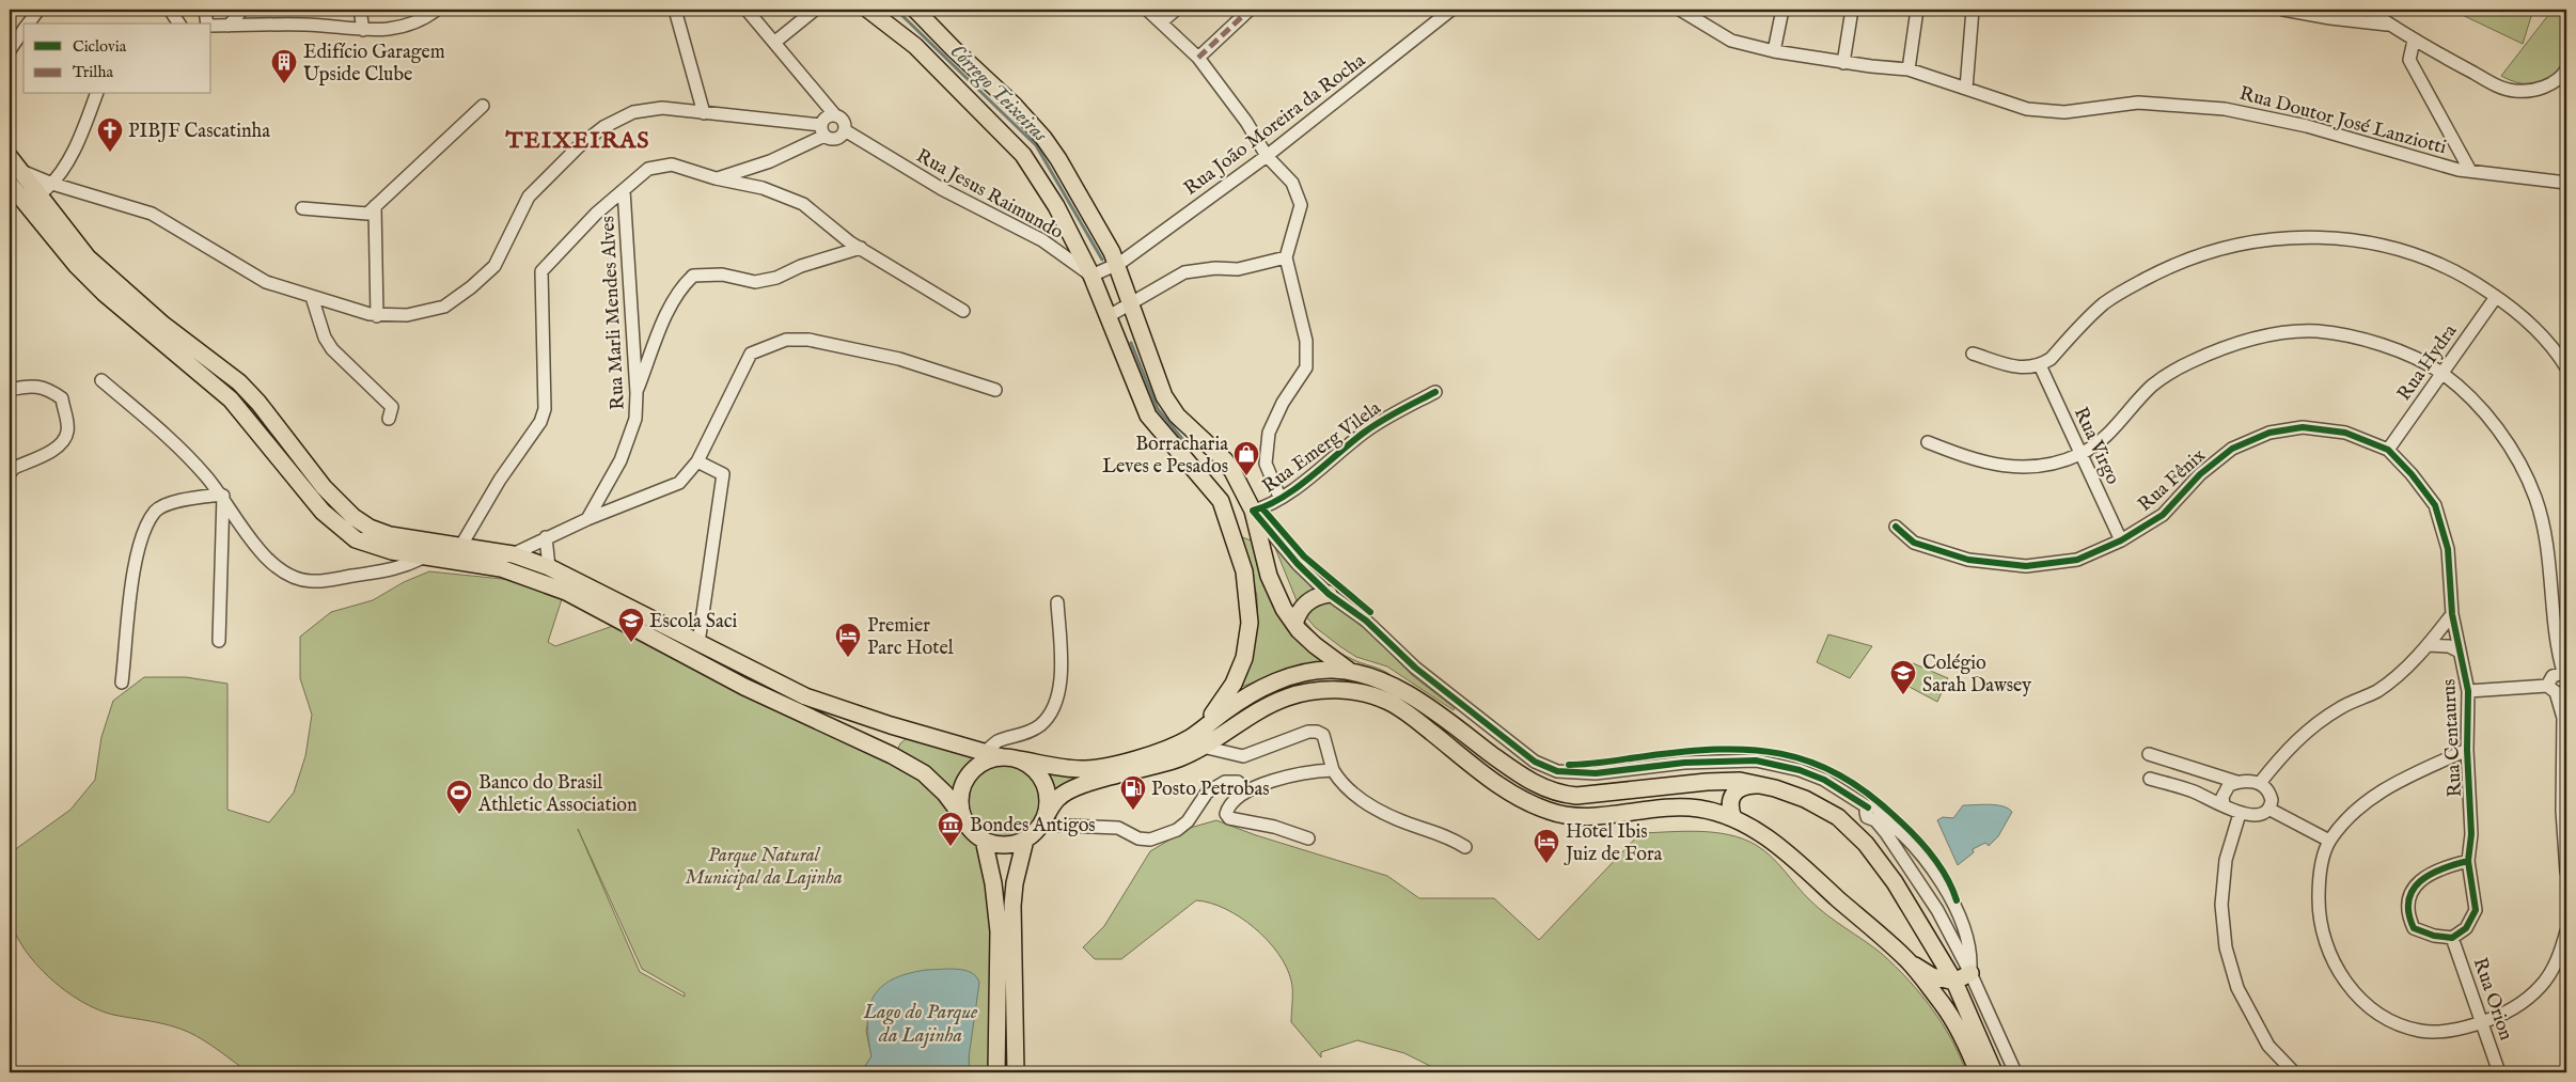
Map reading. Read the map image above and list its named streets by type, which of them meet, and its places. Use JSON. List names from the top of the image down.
{
  "streets": {
    "street": [
      "Rua Doutor José Lanziotti",
      "Rua João Moreira da Rocha",
      "Rua Jesus Raimundo",
      "Rua Marli Mendes Alves",
      "Rua Hydra",
      "Rua Virgo",
      "Rua Emerg Vilela",
      "Rua Fênix",
      "Rua Centaurus",
      "Rua Orion"
    ]
  },
  "crossings": [
    ["Rua Hydra", "Rua Fênix"],
    ["Rua Virgo", "Rua Fênix"],
    ["Rua Fênix", "Rua Centaurus"],
    ["Rua Centaurus", "Rua Orion"]
  ],
  "districts": ["TEIXEIRAS"],
  "water": ["Córrego Teixeiras", "Lago do Parque da Lajinha"],
  "parks": ["Parque Natural Municipal da Lajinha"],
  "places": {
    "building": ["Edifício Garagem Upside Clube"],
    "church": ["PIBJF Cascatinha"],
    "shop": ["Borracharia Leves e Pesados"],
    "school or university": ["Escola Saci", "Colégio Sarah Dawsey"],
    "hotel": ["Premier Parc Hotel", "Hotel Ibis Juiz de Fora"],
    "fuel station": ["Posto Petrobas"],
    "sports": ["Banco do Brasil Athletic Association"],
    "museum": ["Bondes Antigos"]
  },
  "legend": ["Ciclovia", "Trilha"]
}
